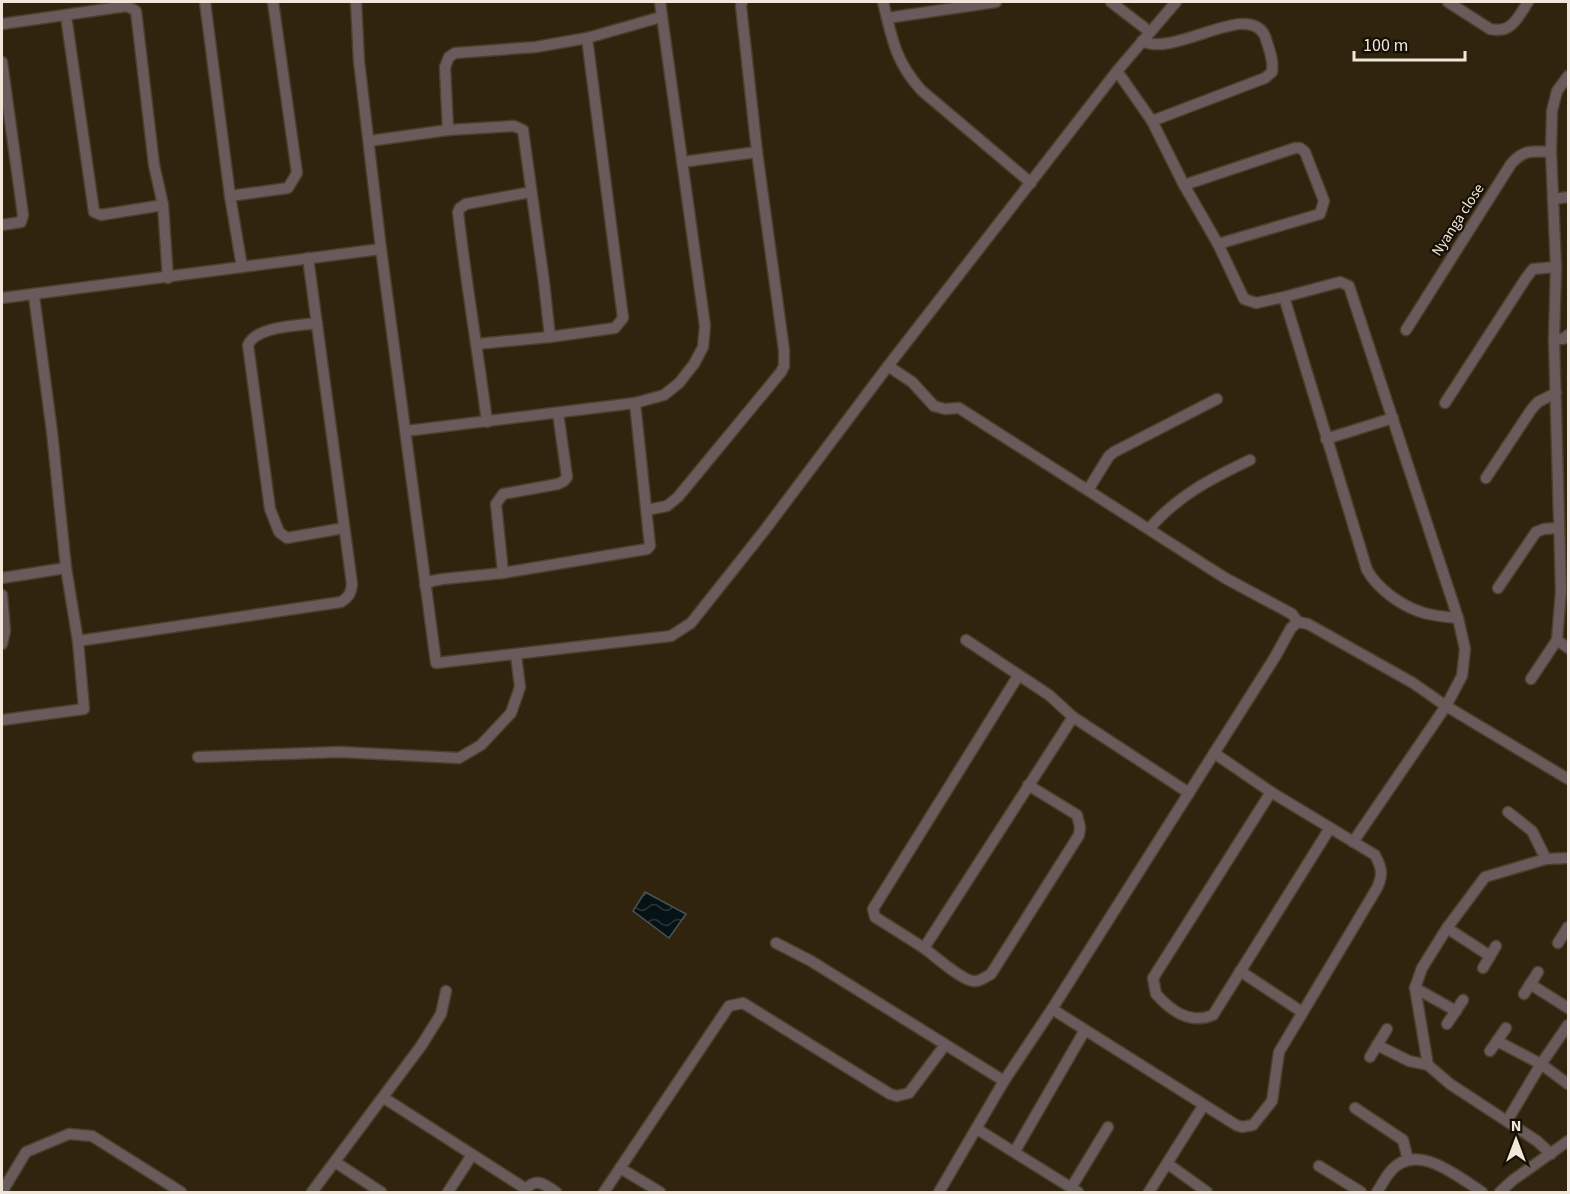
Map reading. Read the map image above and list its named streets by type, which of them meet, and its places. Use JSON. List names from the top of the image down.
{
  "streets": {
    "street": ["Nyanga close"]
  },
  "scale_bar": "100 m",
  "north": "top"
}
